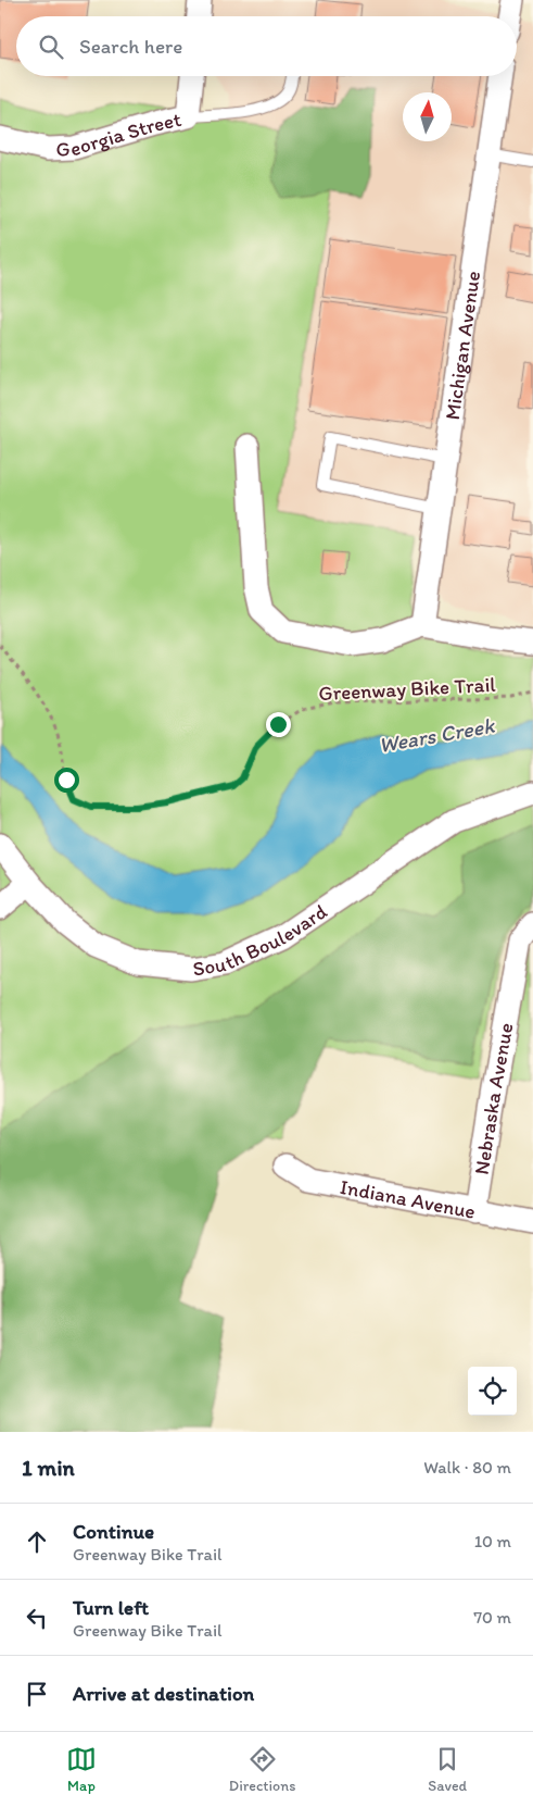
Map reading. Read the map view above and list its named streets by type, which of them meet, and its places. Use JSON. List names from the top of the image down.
{
  "streets": {
    "street": [
      "Georgia Street",
      "Michigan Avenue",
      "South Boulevard",
      "Nebraska Avenue",
      "Indiana Avenue"
    ],
    "path": ["Greenway Bike Trail"]
  },
  "crossings": [
    ["Nebraska Avenue", "Indiana Avenue"]
  ],
  "water": ["Wears Creek"],
  "north": "top",
  "page": {
    "search": "Search here",
    "heading": ["1 min", "Walk · 80 m"],
    "list": [
      ["Continue", "Greenway Bike Trail", "10 m"],
      ["Turn left", "Greenway Bike Trail", "70 m"],
      "Arrive at destination"
    ],
    "nav": ["Map", "Directions", "Saved"]
  }
}
